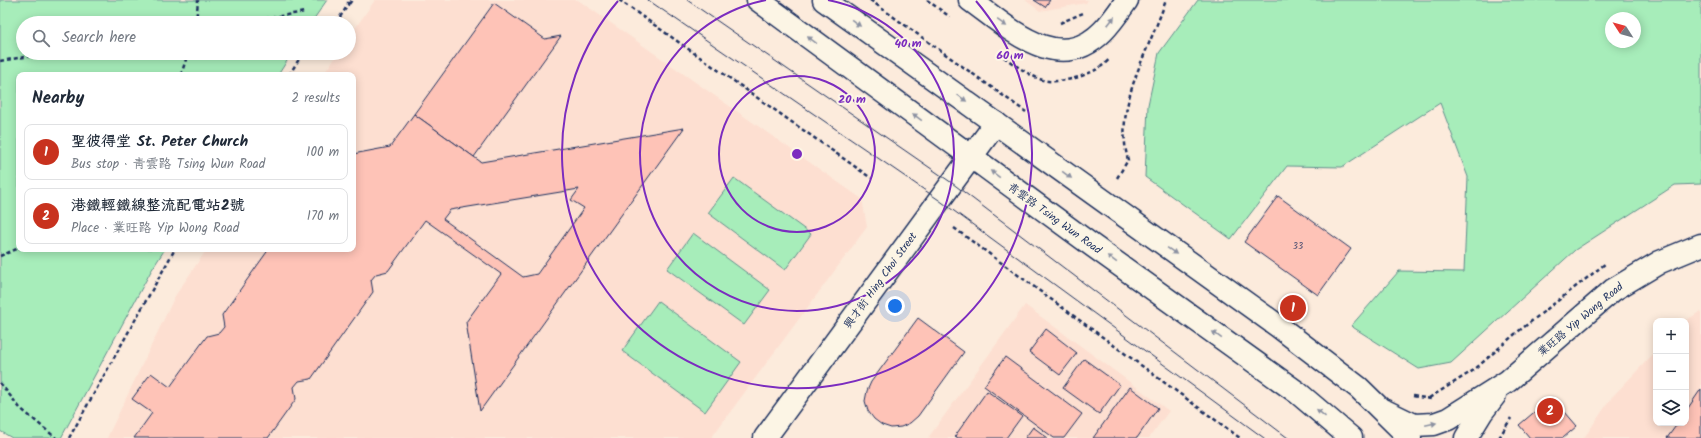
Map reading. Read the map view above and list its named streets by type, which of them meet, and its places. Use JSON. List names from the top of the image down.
{
  "streets": {
    "main road": ["青雲路 Tsing Wun Road", "興才街 Hing Choi Street", "業旺路 Yip Wong Road"]
  },
  "crossings": [
    ["青雲路 Tsing Wun Road", "興才街 Hing Choi Street"]
  ],
  "house_numbers": ["33"],
  "north": "top left",
  "page": {
    "search": "Search here",
    "heading": ["Nearby", "2 results"],
    "list": [
      {
        "mark": "1",
        "name": "聖彼得堂 St. Peter Church",
        "note": "Bus stop · 青雲路 Tsing Wun Road",
        "value": "100 m"
      },
      {
        "mark": "2",
        "name": "港鐵輕鐵線整流配電站2號",
        "note": "Place · 業旺路 Yip Wong Road",
        "value": "170 m"
      }
    ],
    "pins": ["1", "2"],
    "map_buttons": ["+", "−"]
  },
  "rings": ["40 m", "60 m", "20 m"]
}
